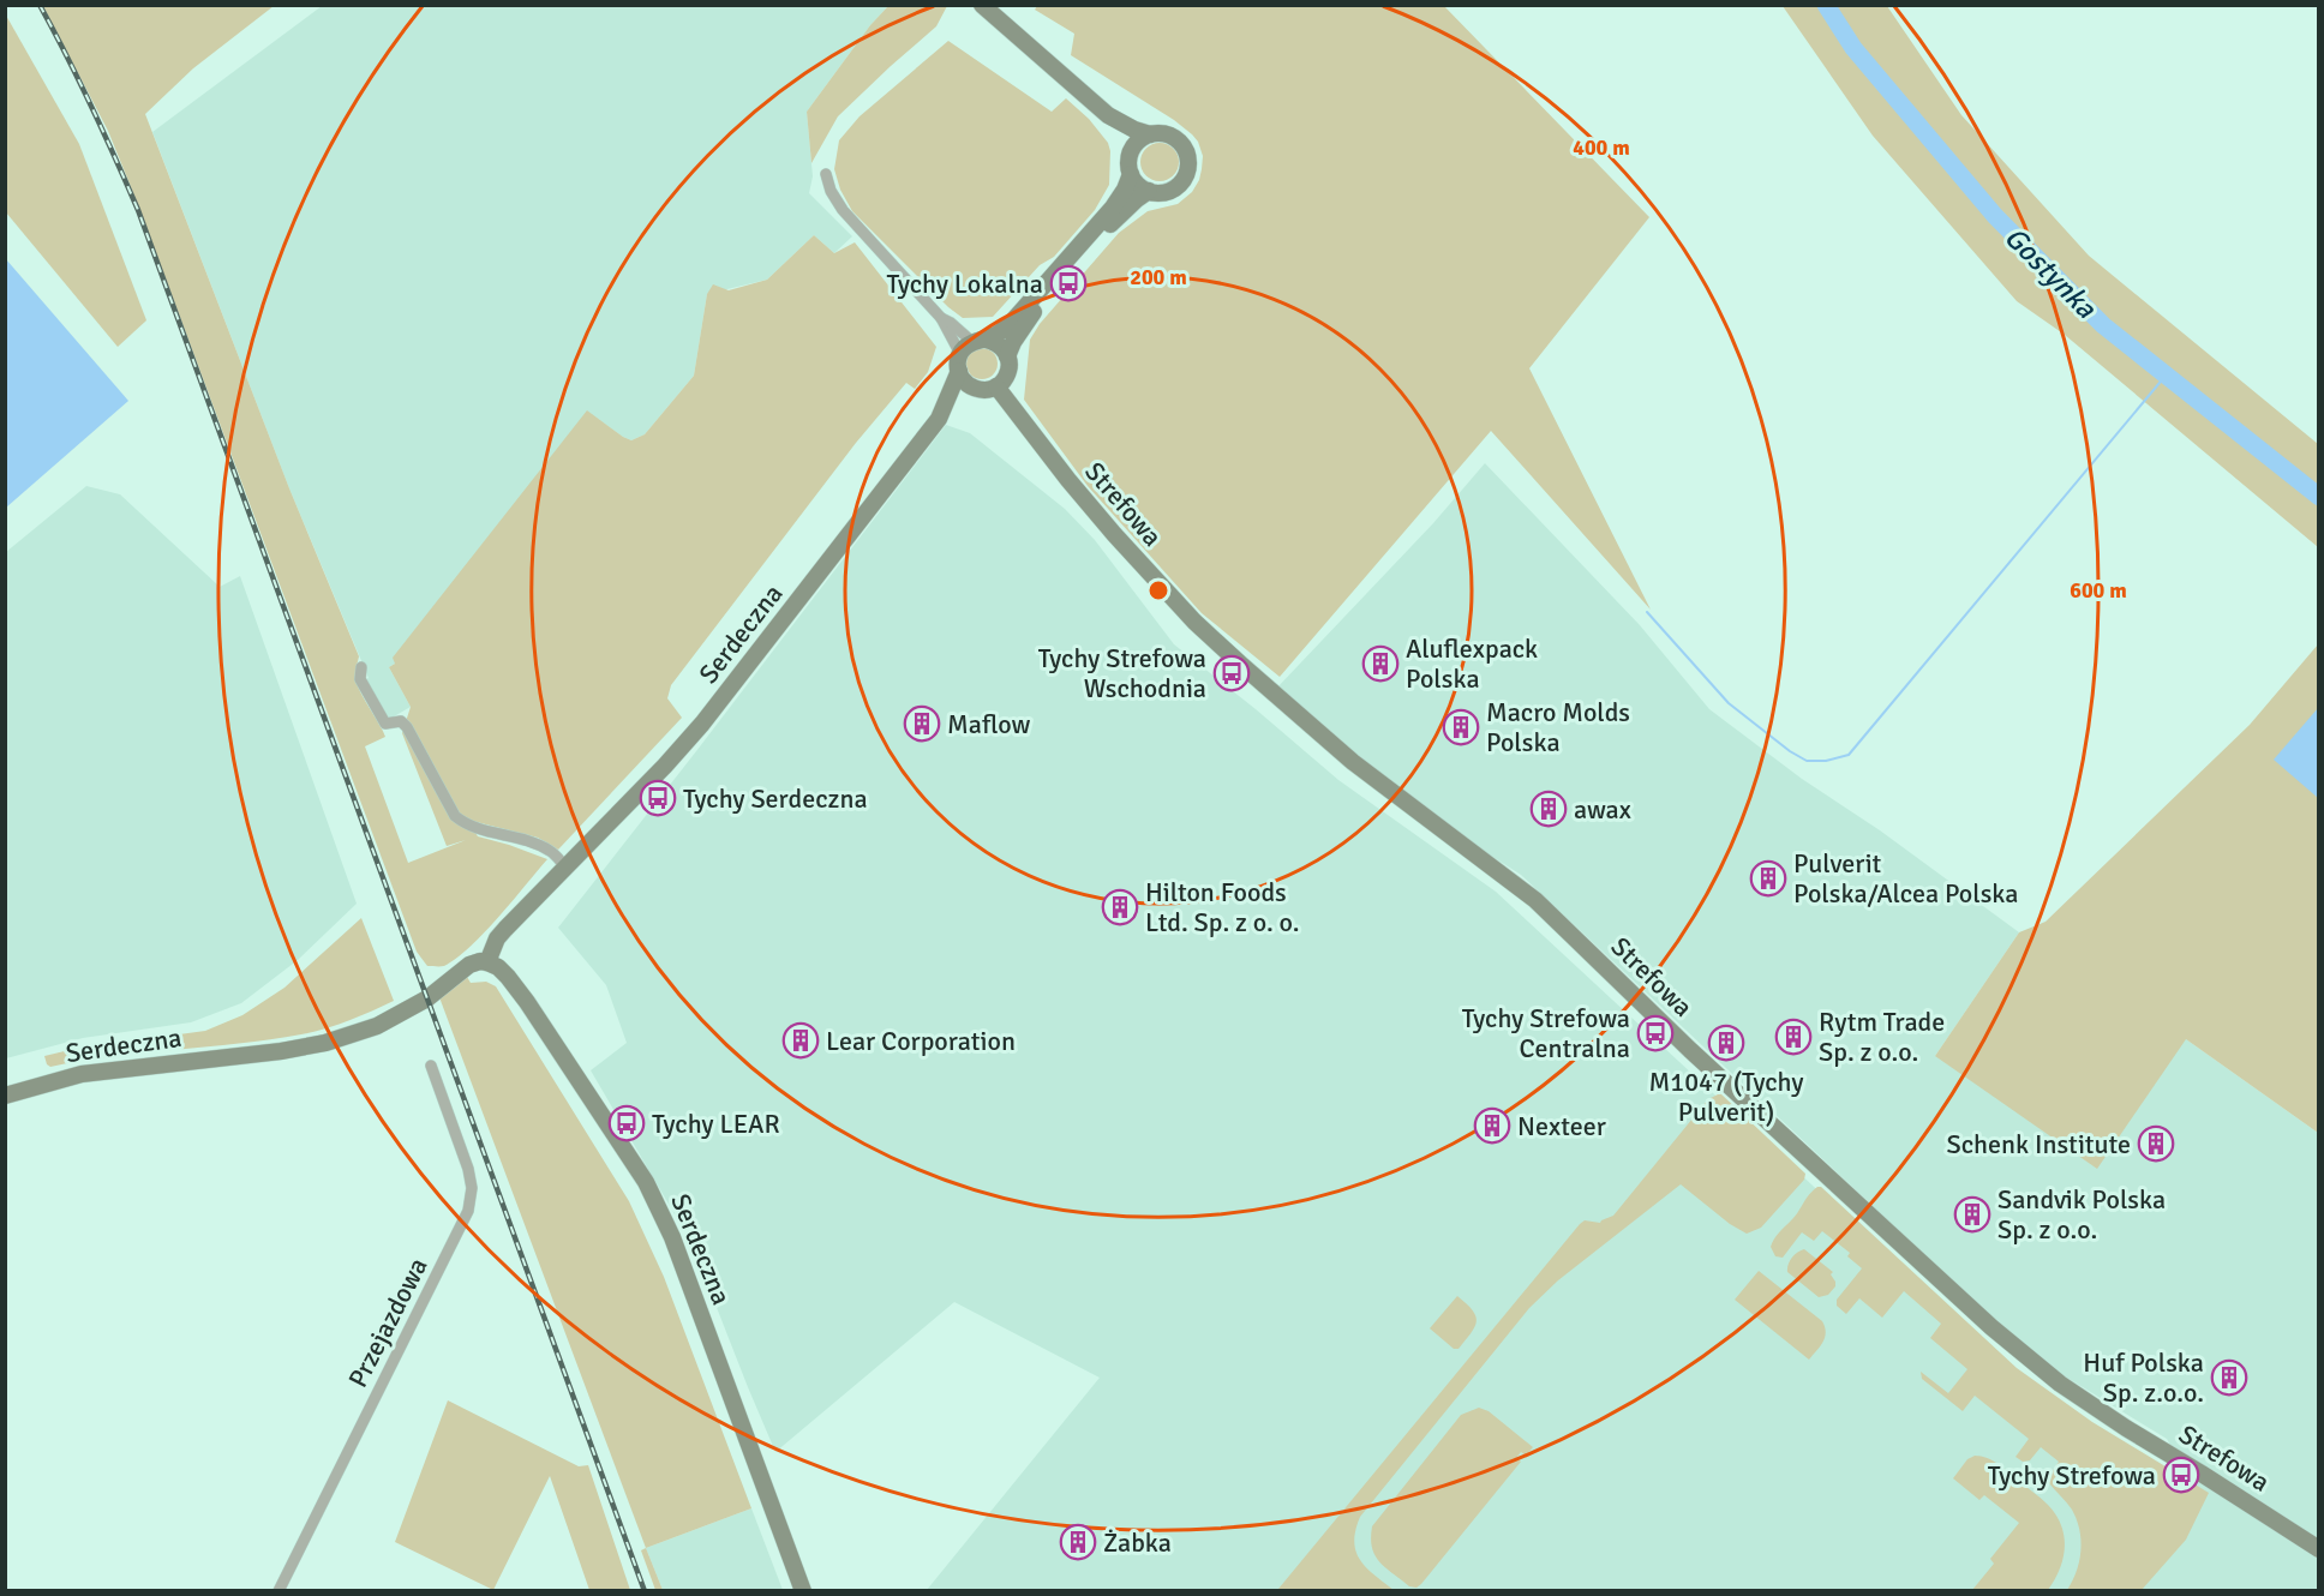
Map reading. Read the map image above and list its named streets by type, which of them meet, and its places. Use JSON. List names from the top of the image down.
{
  "streets": {
    "street": ["Strefowa", "Serdeczna", "Przejazdowa"]
  },
  "crossings": [
    ["Strefowa", "Serdeczna"]
  ],
  "water": ["Gostynka"],
  "places": {
    "bus stop": [
      "Tychy Lokalna",
      "Tychy Strefowa Wschodnia",
      "Tychy Serdeczna",
      "Tychy Strefowa Centralna",
      "Tychy LEAR",
      "Tychy Strefowa"
    ],
    "building": [
      "Aluflexpack Polska",
      "Maflow",
      "Macro Molds Polska",
      "awax",
      "Pulverit Polska/Alcea Polska",
      "Hilton Foods Ltd. Sp. z o. o.",
      "Rytm Trade Sp. z o.o.",
      "Lear Corporation",
      "M1047 (Tychy Pulverit)",
      "Nexteer",
      "Schenk Institute",
      "Sandvik Polska Sp. z o.o.",
      "Huf Polska Sp. z.o.o.",
      "Żabka"
    ]
  },
  "rings": ["400 m", "200 m", "600 m"]
}
